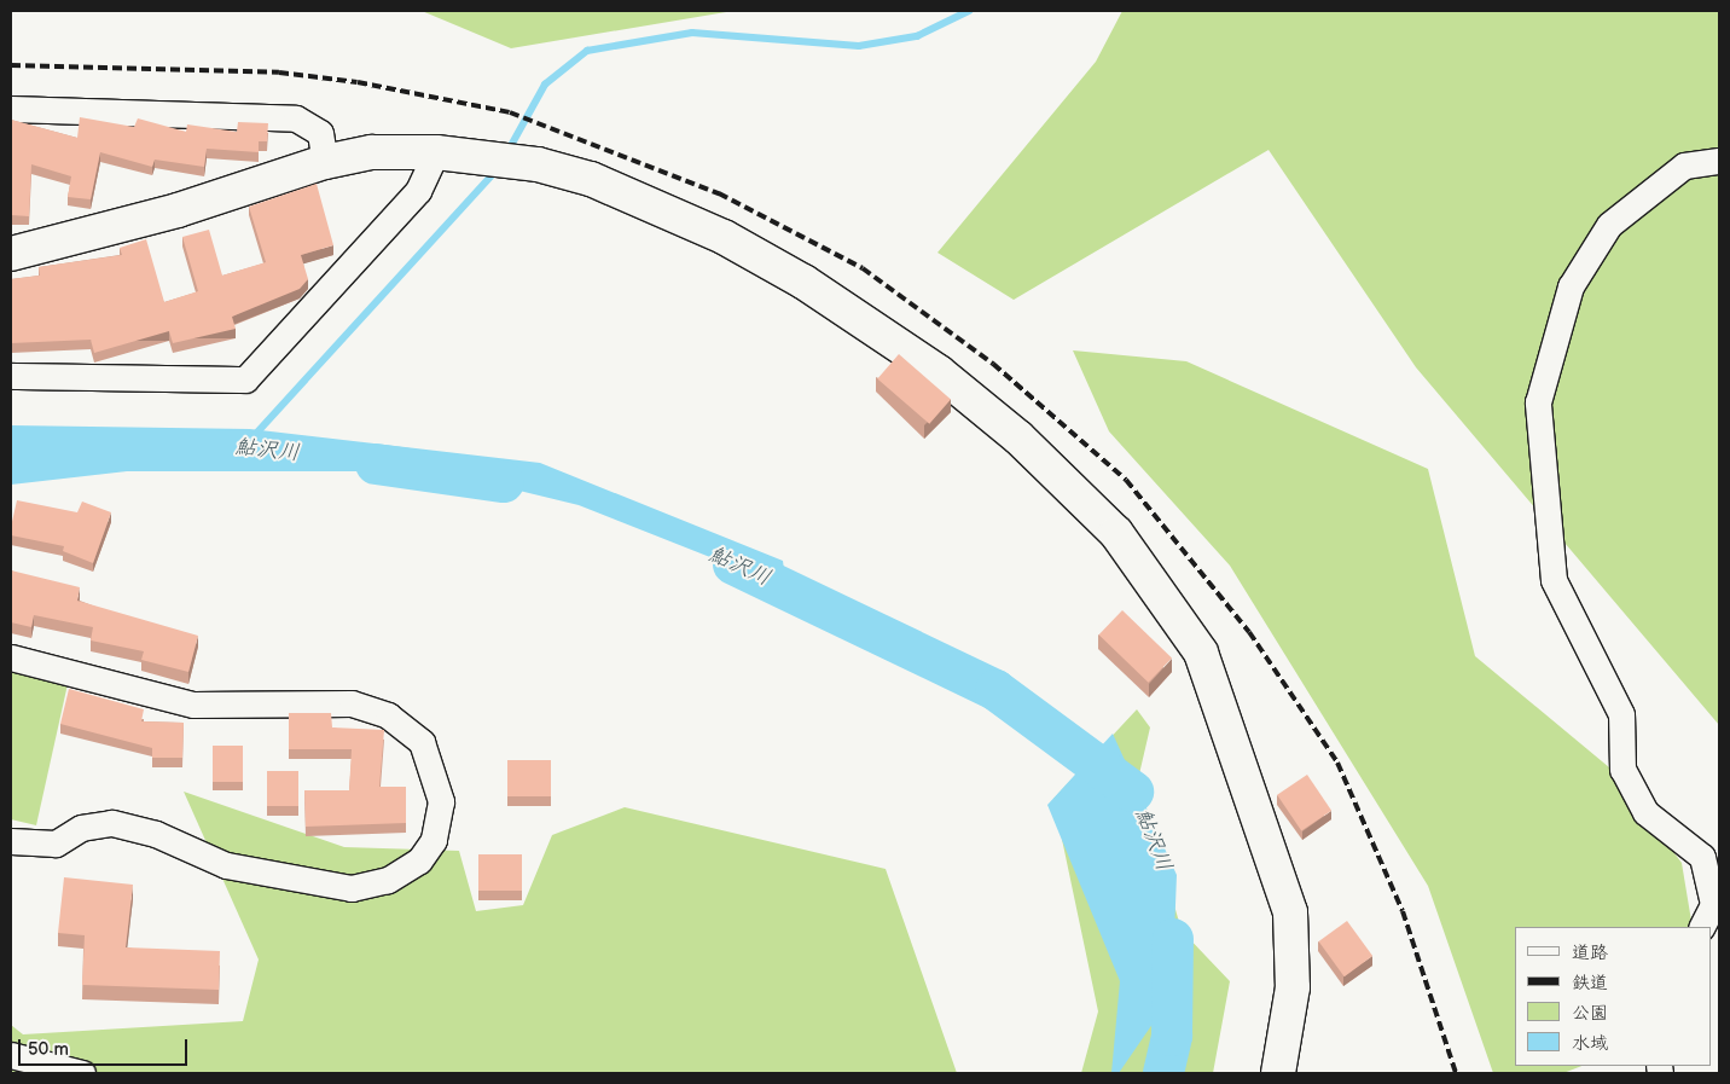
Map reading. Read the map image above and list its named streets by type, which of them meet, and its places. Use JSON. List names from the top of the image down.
{
  "water": ["鮎沢川"],
  "legend": [
    "道路",
    "鉄道",
    "公園",
    "水域"
  ],
  "scale_bar": "50 m"
}
